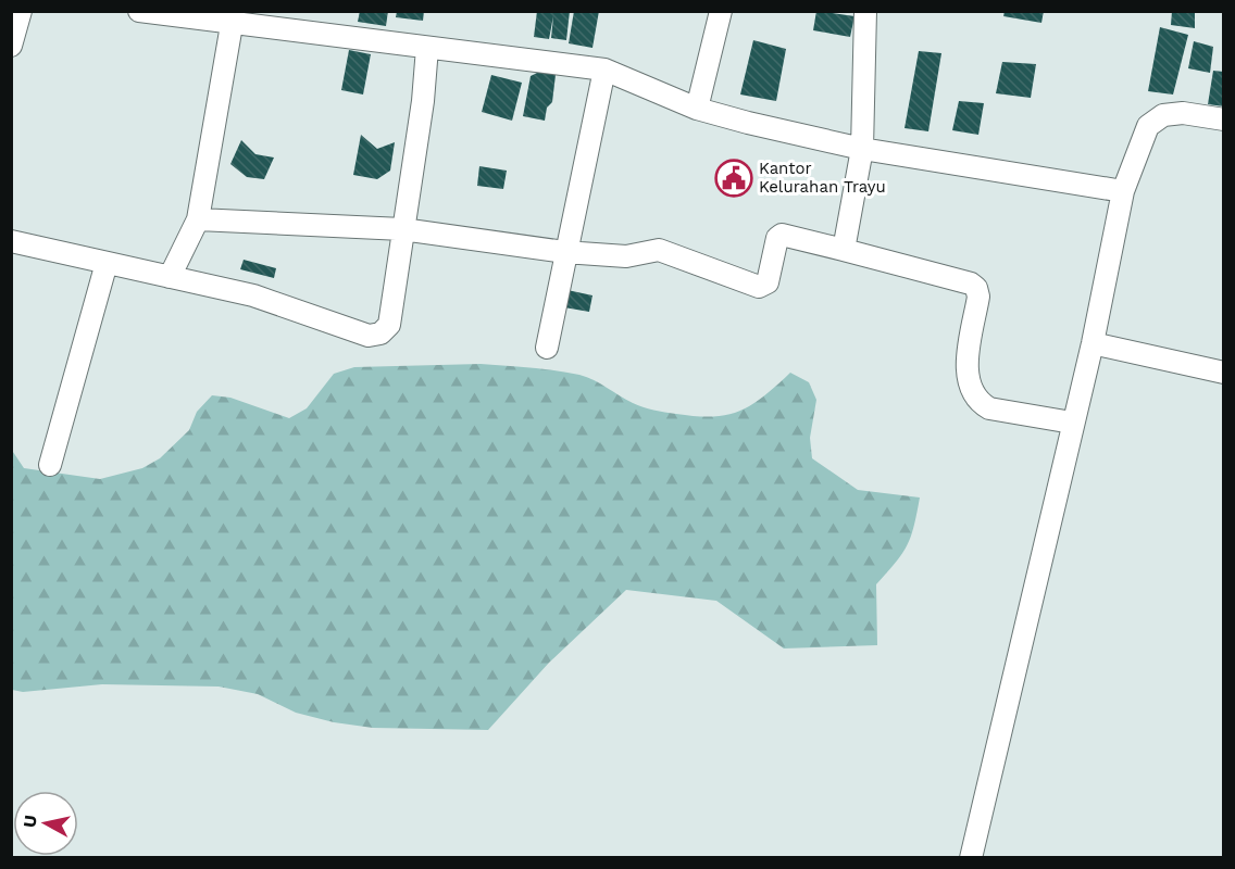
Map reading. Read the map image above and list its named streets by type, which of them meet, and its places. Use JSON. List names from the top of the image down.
{
  "places": {
    "public building": ["Kantor Kelurahan Trayu"]
  },
  "north": "left"
}
